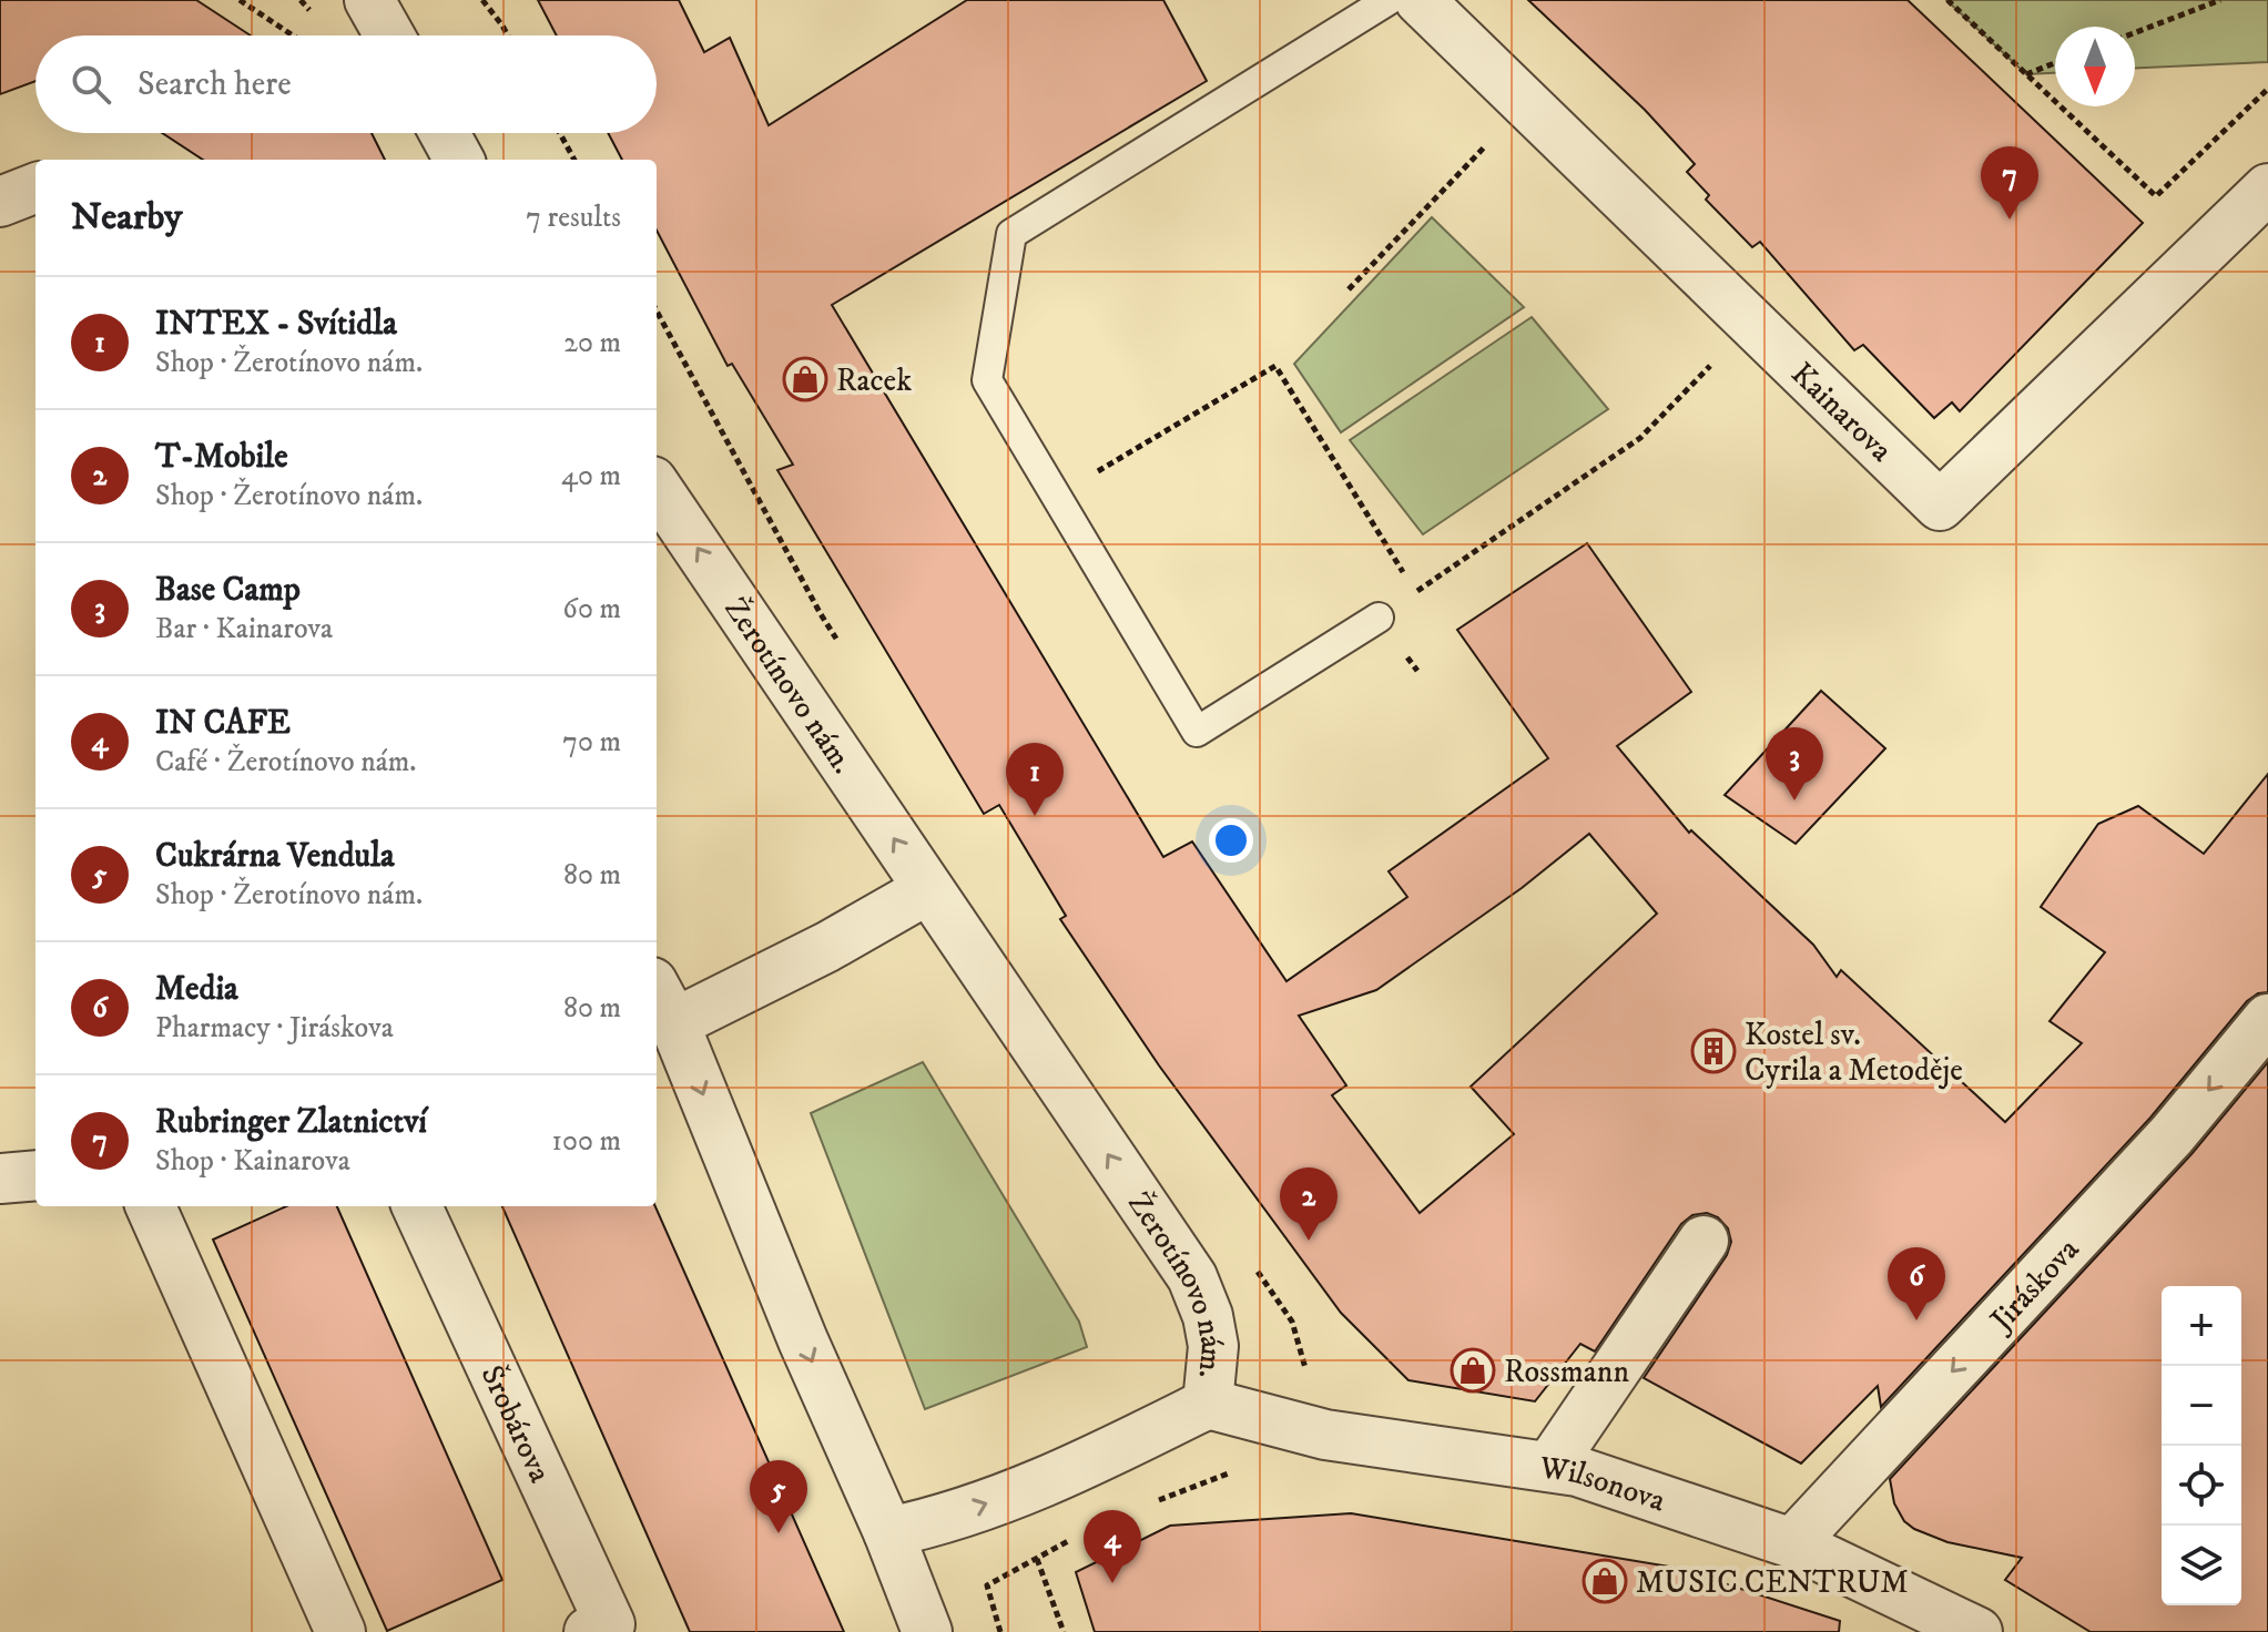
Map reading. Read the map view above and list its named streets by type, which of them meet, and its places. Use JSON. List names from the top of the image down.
{
  "streets": {
    "street": [
      "Kainarova",
      "Žerotínovo nám.",
      "Jiráskova",
      "Šrobárova",
      "Wilsonova"
    ]
  },
  "crossings": [
    ["Žerotínovo nám.", "Wilsonova"],
    ["Jiráskova", "Wilsonova"]
  ],
  "one_way": ["Jiráskova"],
  "places": {
    "shop": ["Racek", "Rossmann", "MUSIC CENTRUM"],
    "building": ["Kostel sv. Cyrila a Metoděje"]
  },
  "north": "bottom",
  "page": {
    "search": "Search here",
    "pins": [
      "7",
      "3",
      "1",
      "2",
      "6",
      "5",
      "4"
    ],
    "heading": ["Nearby", "7 results"],
    "list": [
      {
        "mark": "1",
        "name": "INTEX - Svítidla",
        "note": "Shop · Žerotínovo nám.",
        "value": "20 m"
      },
      {
        "mark": "2",
        "name": "T-Mobile",
        "note": "Shop · Žerotínovo nám.",
        "value": "40 m"
      },
      {
        "mark": "3",
        "name": "Base Camp",
        "note": "Bar · Kainarova",
        "value": "60 m"
      },
      {
        "mark": "4",
        "name": "IN CAFE",
        "note": "Café · Žerotínovo nám.",
        "value": "70 m"
      },
      {
        "mark": "5",
        "name": "Cukrárna Vendula",
        "note": "Shop · Žerotínovo nám.",
        "value": "80 m"
      },
      {
        "mark": "6",
        "name": "Media",
        "note": "Pharmacy · Jiráskova",
        "value": "80 m"
      },
      {
        "mark": "7",
        "name": "Rubringer Zlatnictví",
        "note": "Shop · Kainarova",
        "value": "100 m"
      }
    ],
    "map_buttons": ["+", "−"]
  }
}
